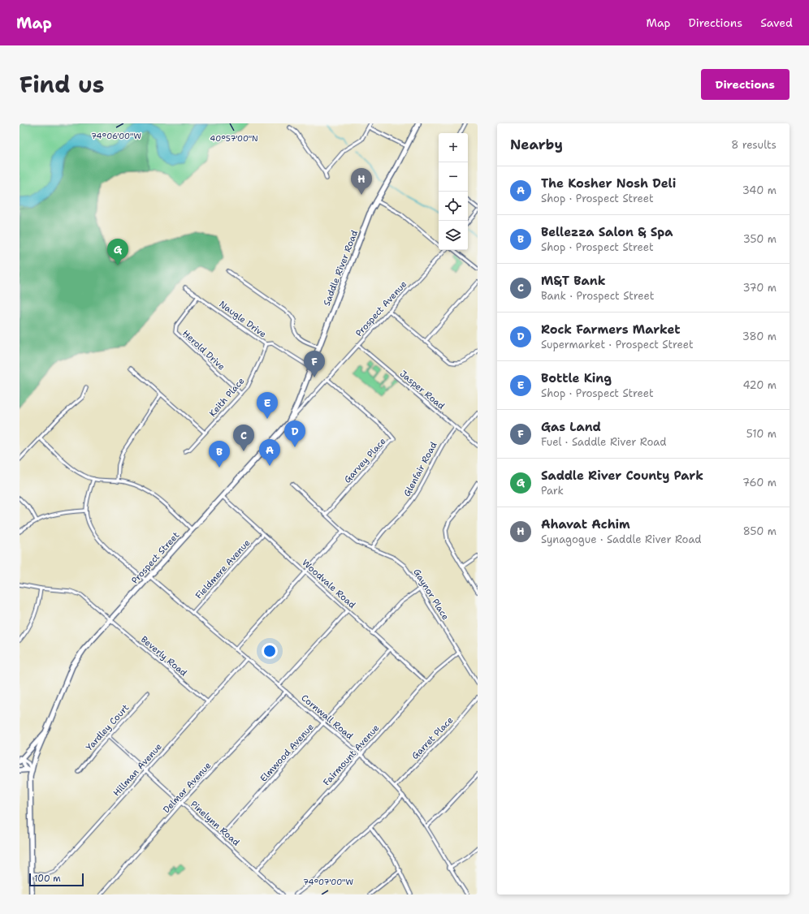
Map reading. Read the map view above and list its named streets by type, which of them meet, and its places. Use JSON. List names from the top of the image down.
{
  "streets": {
    "main road": ["Saddle River Road", "Prospect Street"],
    "street": [
      "Prospect Avenue",
      "Naugle Drive",
      "Herold Drive",
      "Jasper Road",
      "Keith Place",
      "Garvey Place",
      "Glenfair Road",
      "Fieldmere Avenue",
      "Woodvale Road",
      "Gaynor Place",
      "Beverly Road",
      "Cornwall Road",
      "Yardley Court",
      "Garret Place",
      "Elmwood Avenue",
      "Fairmount Avenue",
      "Hillman Avenue",
      "Delmar Avenue",
      "Pinelynn Road"
    ]
  },
  "crossings": [
    ["Saddle River Road", "Naugle Drive"],
    ["Saddle River Road", "Prospect Street"],
    ["Prospect Avenue", "Jasper Road"],
    ["Prospect Avenue", "Garvey Place"],
    ["Prospect Avenue", "Prospect Street"],
    ["Naugle Drive", "Herold Drive"],
    ["Naugle Drive", "Keith Place"],
    ["Herold Drive", "Keith Place"],
    ["Jasper Road", "Glenfair Road"],
    ["Garvey Place", "Prospect Street"],
    ["Garvey Place", "Gaynor Place"],
    ["Glenfair Road", "Gaynor Place"],
    ["Prospect Street", "Woodvale Road"],
    ["Prospect Street", "Beverly Road"],
    ["Prospect Street", "Cornwall Road"],
    ["Fieldmere Avenue", "Woodvale Road"],
    ["Fieldmere Avenue", "Cornwall Road"],
    ["Woodvale Road", "Elmwood Avenue"],
    ["Woodvale Road", "Fairmount Avenue"],
    ["Gaynor Place", "Fairmount Avenue"],
    ["Beverly Road", "Hillman Avenue"],
    ["Cornwall Road", "Garret Place"],
    ["Cornwall Road", "Elmwood Avenue"],
    ["Cornwall Road", "Fairmount Avenue"],
    ["Cornwall Road", "Hillman Avenue"],
    ["Cornwall Road", "Delmar Avenue"],
    ["Yardley Court", "Pinelynn Road"],
    ["Elmwood Avenue", "Pinelynn Road"],
    ["Fairmount Avenue", "Pinelynn Road"],
    ["Hillman Avenue", "Pinelynn Road"],
    ["Delmar Avenue", "Pinelynn Road"]
  ],
  "scale_bar": "100 m",
  "page": {
    "header": "Map",
    "nav": ["Map", "Directions", "Saved"],
    "title": "Find us",
    "buttons": "Directions",
    "heading": ["Nearby", "8 results"],
    "map_buttons": ["+", "−"],
    "list": [
      {
        "mark": "A",
        "name": "The Kosher Nosh Deli",
        "note": "Shop · Prospect Street",
        "value": "340 m"
      },
      {
        "mark": "B",
        "name": "Bellezza Salon & Spa",
        "note": "Shop · Prospect Street",
        "value": "350 m"
      },
      {
        "mark": "C",
        "name": "M&T Bank",
        "note": "Bank · Prospect Street",
        "value": "370 m"
      },
      {
        "mark": "D",
        "name": "Rock Farmers Market",
        "note": "Supermarket · Prospect Street",
        "value": "380 m"
      },
      {
        "mark": "E",
        "name": "Bottle King",
        "note": "Shop · Prospect Street",
        "value": "420 m"
      },
      {
        "mark": "F",
        "name": "Gas Land",
        "note": "Fuel · Saddle River Road",
        "value": "510 m"
      },
      {
        "mark": "G",
        "name": "Saddle River County Park",
        "note": "Park",
        "value": "760 m"
      },
      {
        "mark": "H",
        "name": "Ahavat Achim",
        "note": "Synagogue · Saddle River Road",
        "value": "850 m"
      }
    ],
    "pins": [
      "H",
      "G",
      "F",
      "E",
      "D",
      "C",
      "A",
      "B"
    ],
    "scale": "100 m"
  },
  "coordinates": ["74°06'00\"W", "40°57'00\"N", "74°07'00\"W"]
}
